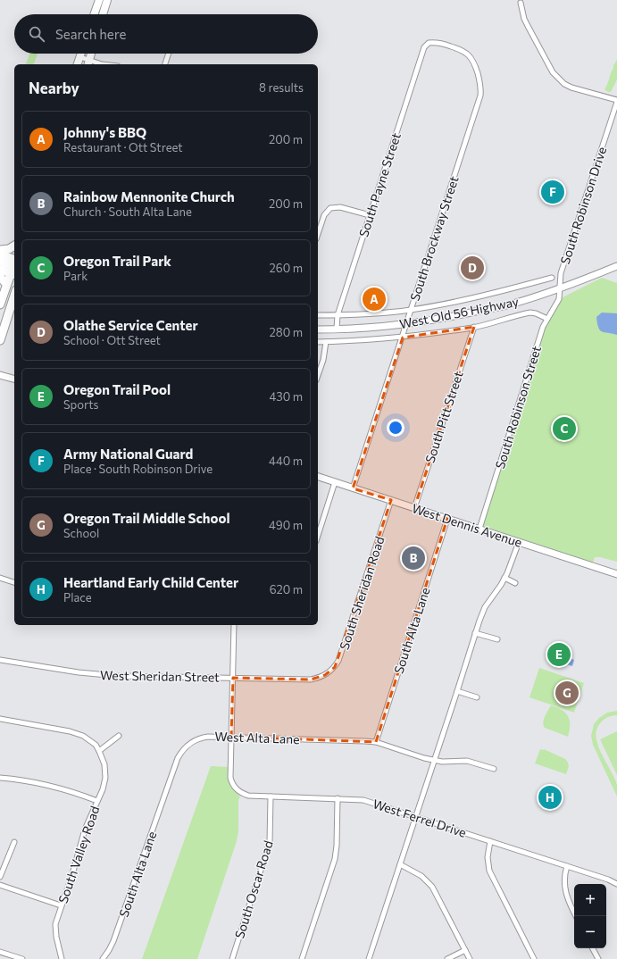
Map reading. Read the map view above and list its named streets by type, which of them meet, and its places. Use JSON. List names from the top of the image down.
{
  "streets": {
    "street": [
      "South Payne Street",
      "South Robinson Drive",
      "South Brockway Street",
      "West Old 56 Highway",
      "South Robinson Street",
      "South Pitt Street",
      "West Dennis Avenue",
      "South Sheridan Road",
      "South Alta Lane",
      "West Sheridan Street",
      "West Alta Lane",
      "West Ferrel Drive",
      "South Valley Road",
      "South Oscar Road"
    ]
  },
  "crossings": [
    ["South Payne Street", "South Brockway Street"],
    ["South Payne Street", "West Old 56 Highway"],
    ["South Robinson Drive", "West Old 56 Highway"],
    ["South Robinson Drive", "South Robinson Street"],
    ["South Brockway Street", "West Old 56 Highway"],
    ["South Brockway Street", "West Dennis Avenue"],
    ["West Old 56 Highway", "South Robinson Street"],
    ["South Robinson Street", "West Dennis Avenue"],
    ["South Pitt Street", "West Dennis Avenue"],
    ["West Dennis Avenue", "South Sheridan Road"],
    ["West Dennis Avenue", "South Alta Lane"],
    ["South Sheridan Road", "West Sheridan Street"],
    ["South Alta Lane", "West Alta Lane"],
    ["West Sheridan Street", "West Ferrel Drive"],
    ["West Alta Lane", "West Ferrel Drive"],
    ["West Ferrel Drive", "South Oscar Road"]
  ],
  "page": {
    "search": "Search here",
    "heading": ["Nearby", "8 results"],
    "list": [
      {
        "mark": "A",
        "name": "Johnny's BBQ",
        "note": "Restaurant · Ott Street",
        "value": "200 m"
      },
      {
        "mark": "B",
        "name": "Rainbow Mennonite Church",
        "note": "Church · South Alta Lane",
        "value": "200 m"
      },
      {
        "mark": "C",
        "name": "Oregon Trail Park",
        "note": "Park",
        "value": "260 m"
      },
      {
        "mark": "D",
        "name": "Olathe Service Center",
        "note": "School · Ott Street",
        "value": "280 m"
      },
      {
        "mark": "E",
        "name": "Oregon Trail Pool",
        "note": "Sports",
        "value": "430 m"
      },
      {
        "mark": "F",
        "name": "Army National Guard",
        "note": "Place · South Robinson Drive",
        "value": "440 m"
      },
      {
        "mark": "G",
        "name": "Oregon Trail Middle School",
        "note": "School",
        "value": "490 m"
      },
      {
        "mark": "H",
        "name": "Heartland Early Child Center",
        "note": "Place",
        "value": "620 m"
      }
    ],
    "pins": [
      "F",
      "D",
      "A",
      "C",
      "B",
      "E",
      "G",
      "H"
    ],
    "map_buttons": ["+", "−"]
  }
}
